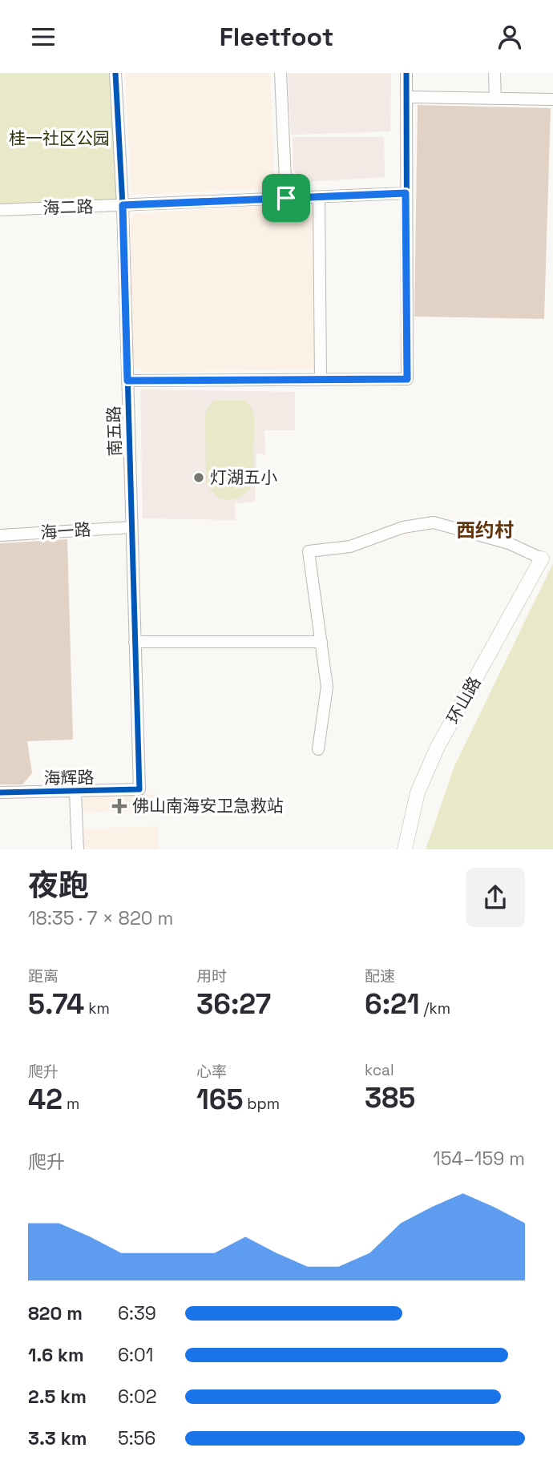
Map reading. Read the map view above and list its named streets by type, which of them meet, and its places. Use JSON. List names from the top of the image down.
{
  "streets": {
    "main road": ["环山路"],
    "street": [
      "海二路",
      "南五路",
      "海一路",
      "海辉路"
    ]
  },
  "crossings": [
    ["海二路", "南五路"],
    ["南五路", "海一路"],
    ["南五路", "海辉路"]
  ],
  "districts": ["西约村"],
  "parks": ["桂一社区公园"],
  "places": {
    "other": ["灯湖五小"],
    "health": ["佛山南海安卫急救站"]
  },
  "page": {
    "header": "Fleetfoot",
    "heading": ["夜跑", "18:35 · 7 × 820 m"],
    "stats": [
      ["距离", "5.74 km"],
      ["用时", "36:27"],
      ["配速", "6:21 /km"],
      ["爬升", "42 m"],
      ["心率", "165 bpm"],
      ["kcal", "385"]
    ],
    "chart": ["爬升", "154–159 m"],
    "list": [
      {
        "name": "820 m",
        "note": "6:39"
      },
      {
        "name": "1.6 km",
        "note": "6:01"
      },
      {
        "name": "2.5 km",
        "note": "6:02"
      },
      {
        "name": "3.3 km",
        "note": "5:56"
      }
    ]
  }
}
